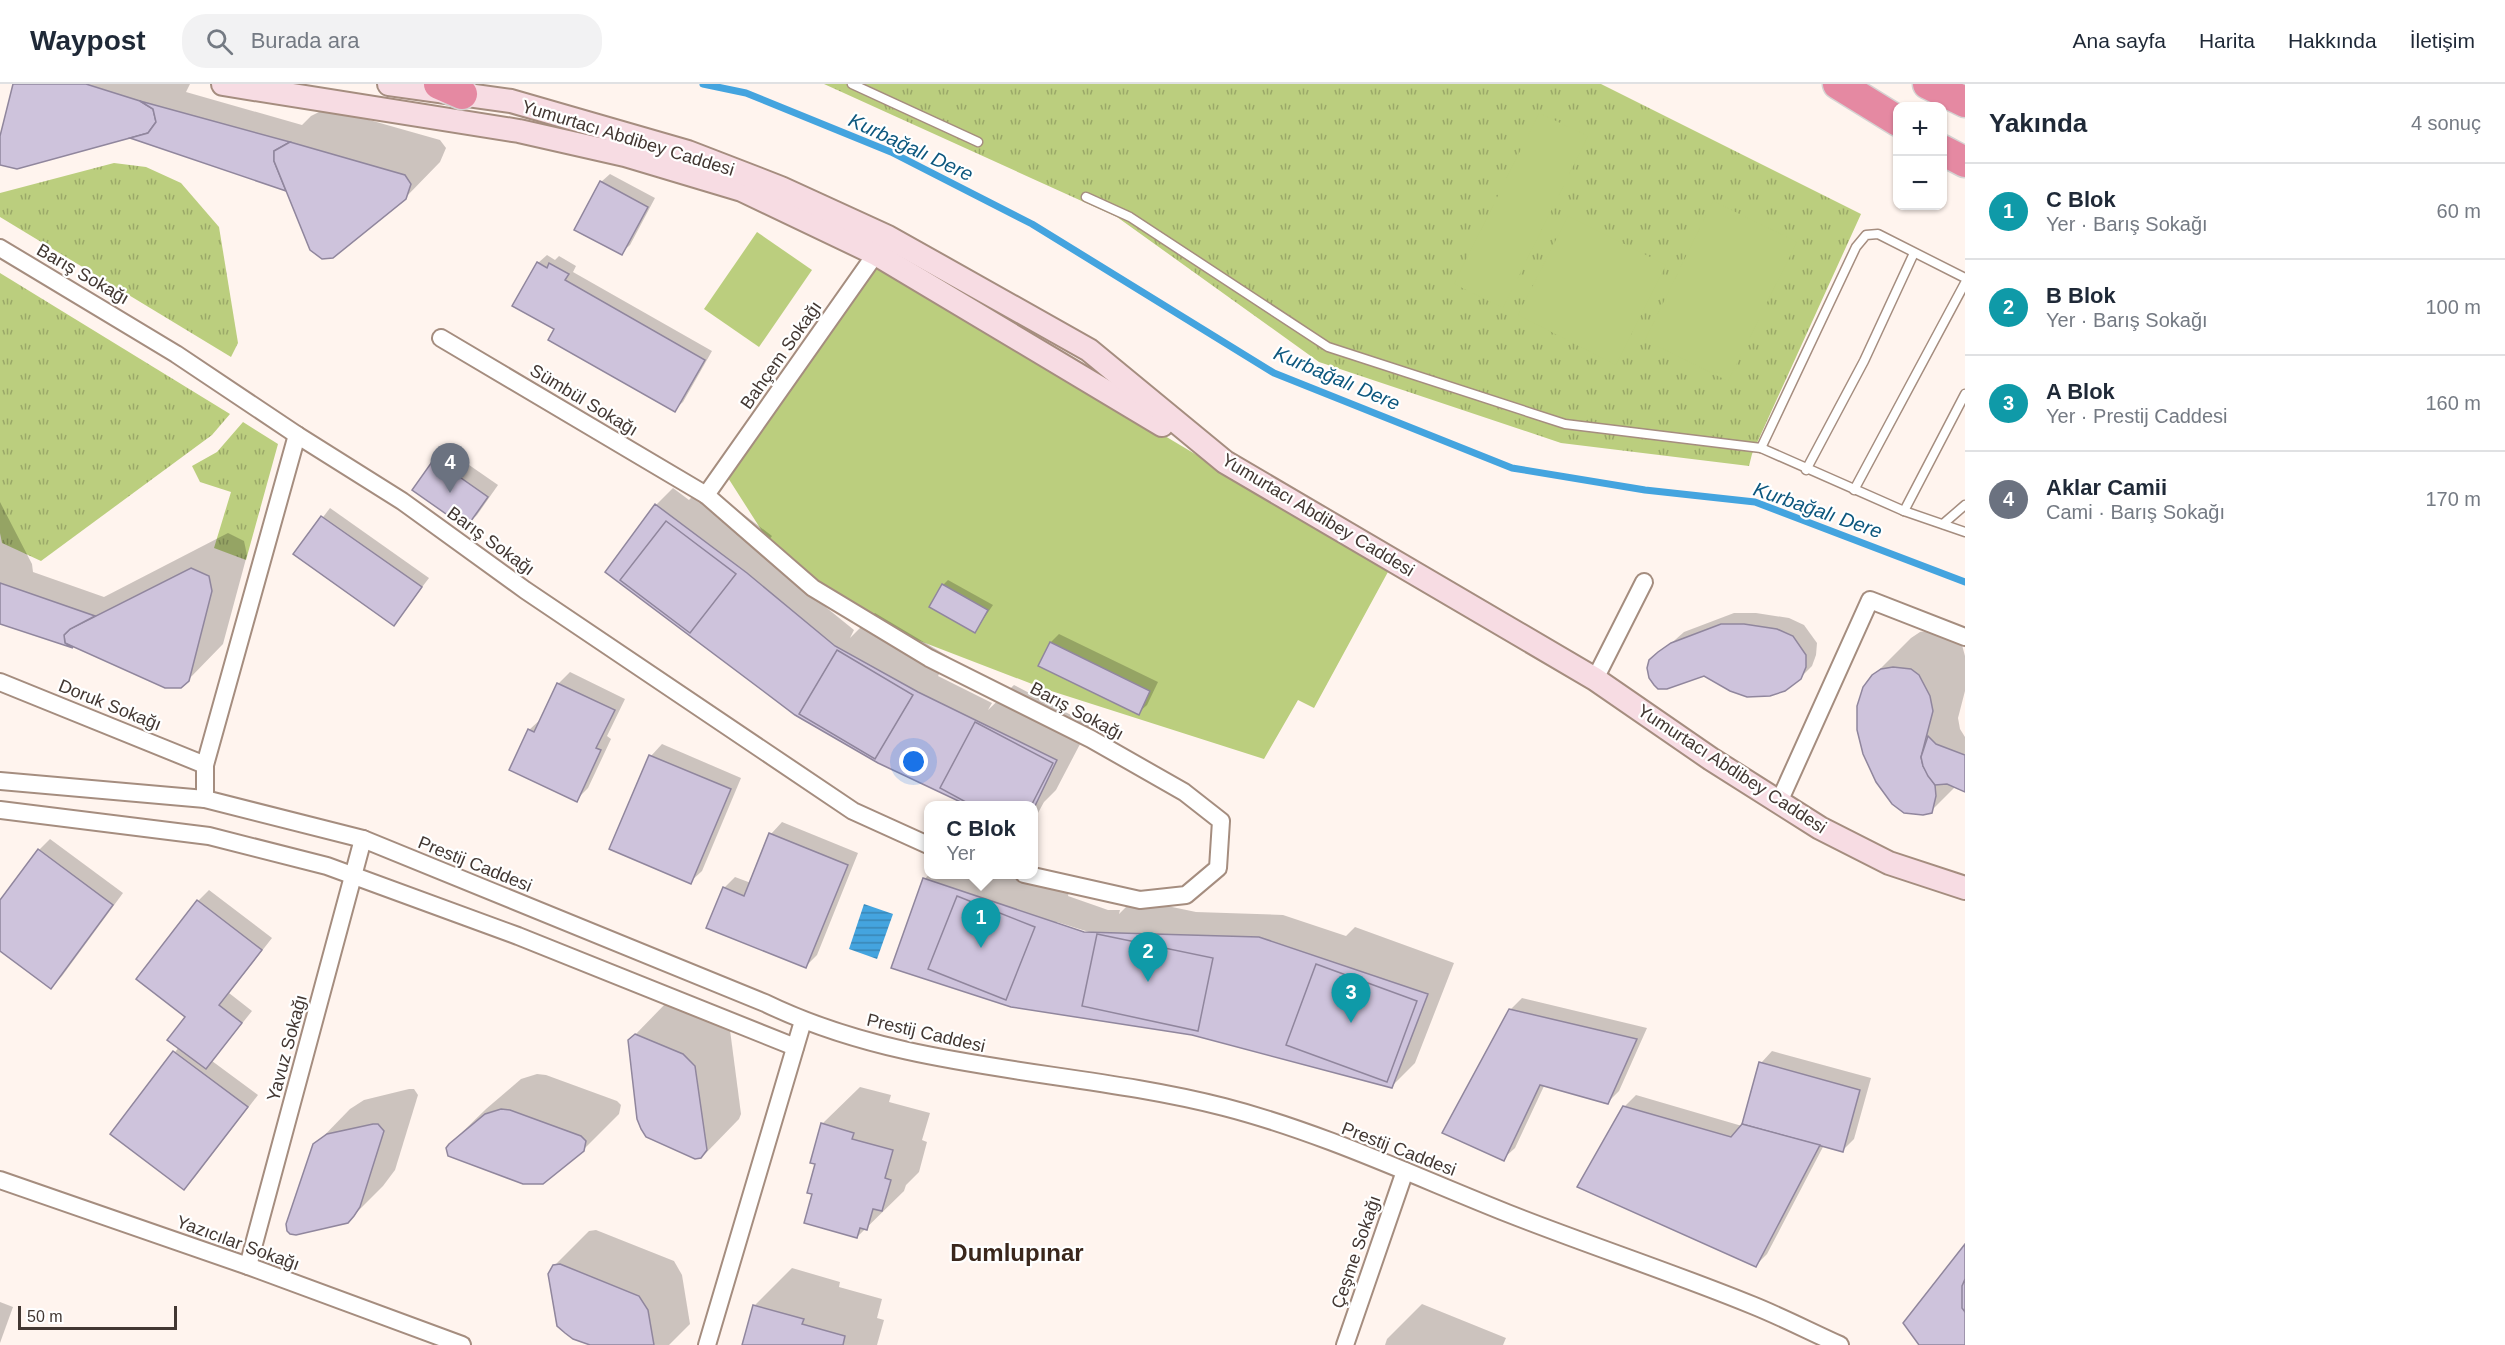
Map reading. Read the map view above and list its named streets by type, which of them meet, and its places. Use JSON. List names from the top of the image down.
{
  "streets": {
    "main road": ["Yumurtacı Abdibey Caddesi"],
    "street": [
      "Barış Sokağı",
      "Bahçem Sokağı",
      "Sümbül Sokağı",
      "Doruk Sokağı",
      "Prestij Caddesi",
      "Yavuz Sokağı",
      "Yazıcılar Sokağı",
      "Çeşme Sokağı"
    ]
  },
  "crossings": [
    ["Yumurtacı Abdibey Caddesi", "Bahçem Sokağı"],
    ["Barış Sokağı", "Bahçem Sokağı"],
    ["Barış Sokağı", "Sümbül Sokağı"],
    ["Bahçem Sokağı", "Sümbül Sokağı"],
    ["Prestij Caddesi", "Yavuz Sokağı"],
    ["Prestij Caddesi", "Çeşme Sokağı"],
    ["Yavuz Sokağı", "Yazıcılar Sokağı"]
  ],
  "districts": ["Dumlupınar"],
  "water": ["Kurbağalı Dere"],
  "scale_bar": "50 m",
  "page": {
    "header": "Waypost",
    "search": "Burada ara",
    "nav": [
      "Ana sayfa",
      "Harita",
      "Hakkında",
      "İletişim"
    ],
    "heading": ["Yakında", "4 sonuç"],
    "map_buttons": ["+", "−"],
    "list": [
      {
        "mark": "1",
        "name": "C Blok",
        "note": "Yer · Barış Sokağı",
        "value": "60 m"
      },
      {
        "mark": "2",
        "name": "B Blok",
        "note": "Yer · Barış Sokağı",
        "value": "100 m"
      },
      {
        "mark": "3",
        "name": "A Blok",
        "note": "Yer · Prestij Caddesi",
        "value": "160 m"
      },
      {
        "mark": "4",
        "name": "Aklar Camii",
        "note": "Cami · Barış Sokağı",
        "value": "170 m"
      }
    ],
    "pins": [
      "4",
      "1",
      "2",
      "3"
    ],
    "popup": ["C Blok", "Yer"],
    "scale": "50 m"
  }
}
